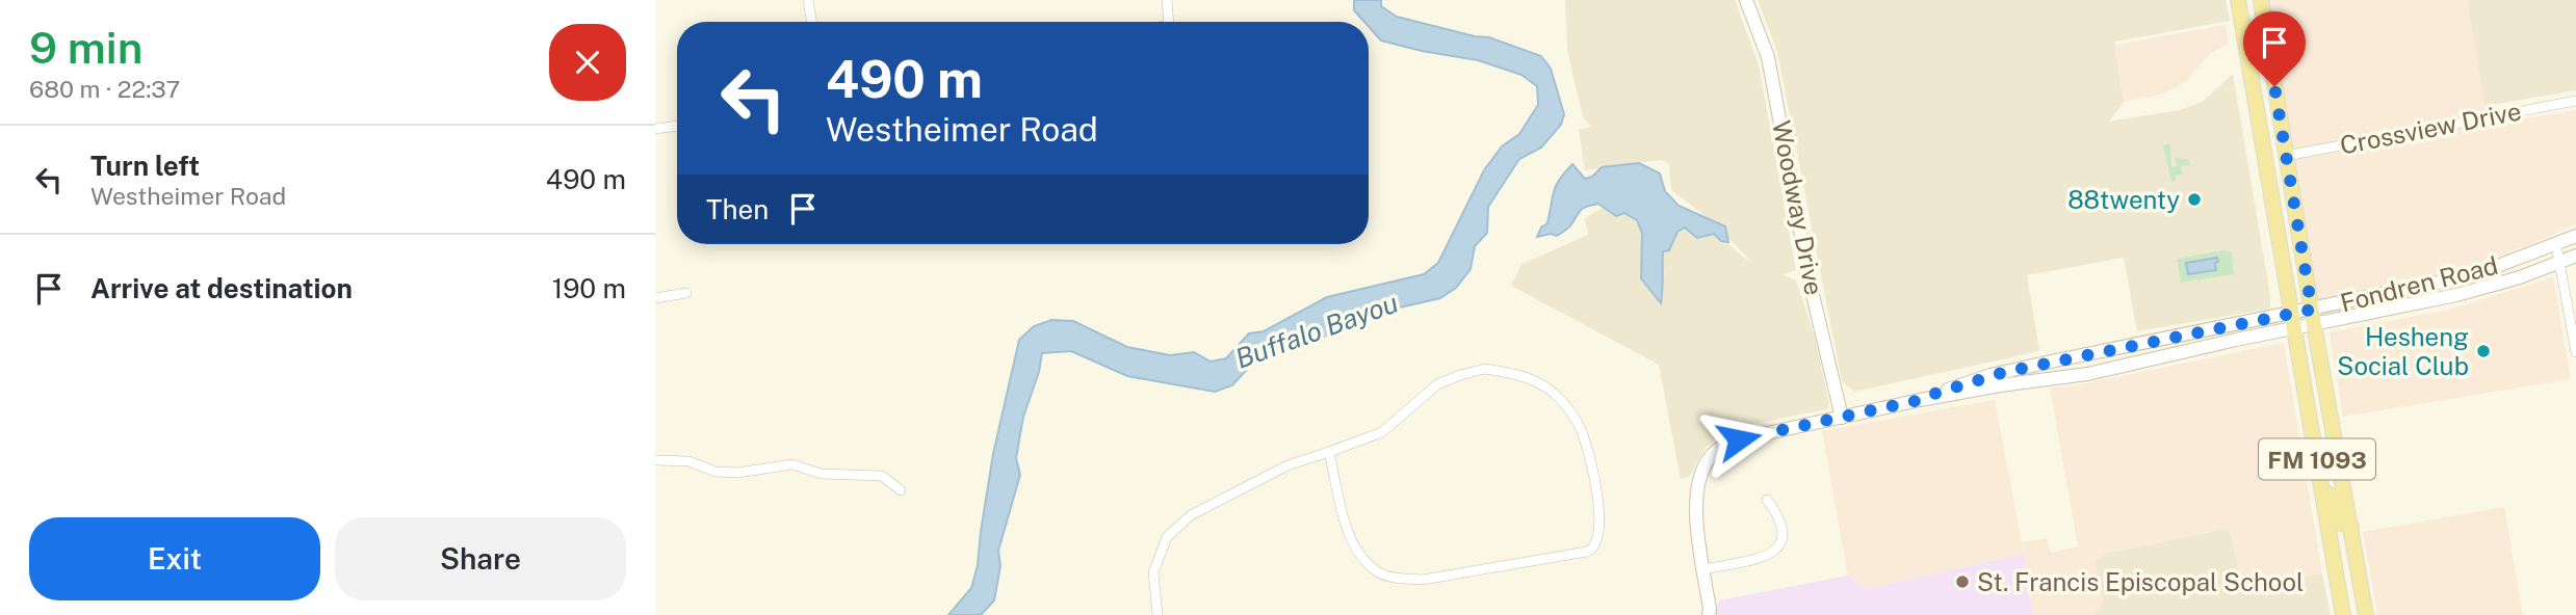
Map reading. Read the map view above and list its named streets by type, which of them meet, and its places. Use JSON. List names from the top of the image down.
{
  "streets": {
    "main road": ["FM 1093"],
    "street": ["Crossview Drive", "Woodway Drive", "Fondren Road"]
  },
  "crossings": [
    ["Crossview Drive", "FM 1093"],
    ["Woodway Drive", "Fondren Road"],
    ["Fondren Road", "FM 1093"]
  ],
  "water": ["Buffalo Bayou"],
  "places": ["88twenty", "Hesheng Social Club", "St. Francis Episcopal School"],
  "page": {
    "heading": ["9 min", "680 m · 22:37"],
    "turn": ["490 m", "Westheimer Road"],
    "list": [
      {
        "name": "Turn left",
        "note": "Westheimer Road",
        "value": "490 m"
      },
      {
        "name": "Arrive at destination",
        "value": "190 m"
      }
    ],
    "then": "Then",
    "buttons": ["Exit", "Share"]
  }
}
